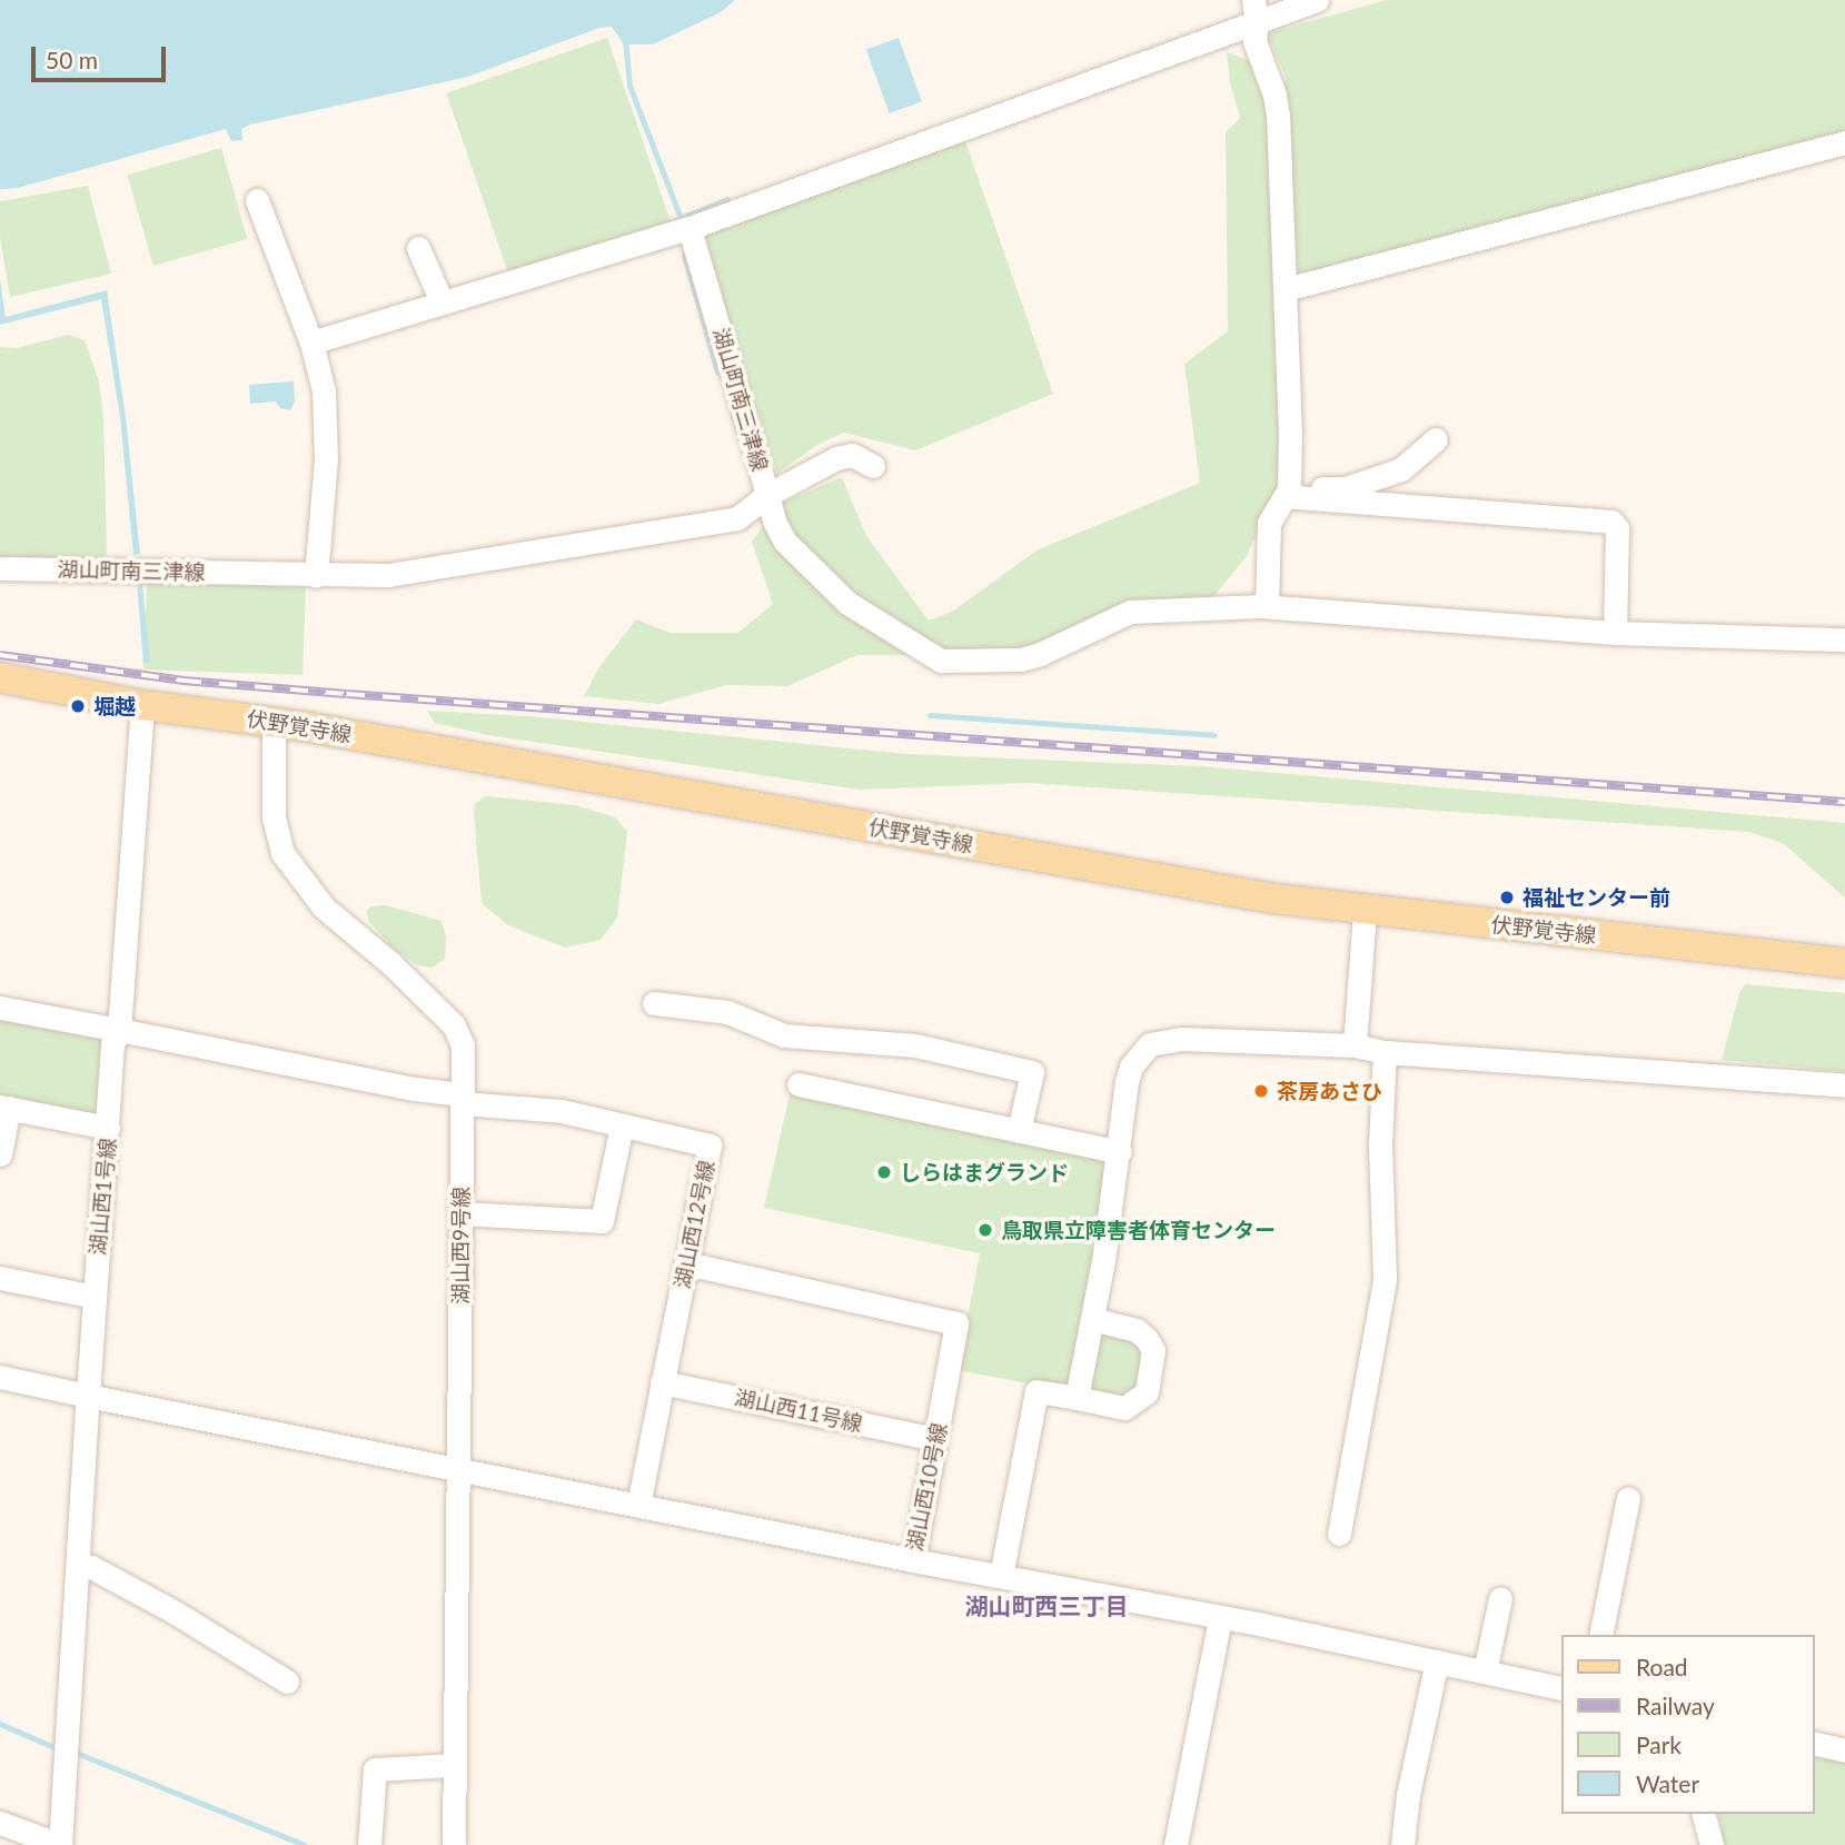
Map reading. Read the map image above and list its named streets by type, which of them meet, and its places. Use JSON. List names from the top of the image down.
{
  "streets": {
    "main road": ["伏野覚寺線"],
    "street": [
      "湖山町南三津線",
      "湖山西1号線",
      "湖山西12号線",
      "湖山西9号線",
      "湖山西11号線",
      "湖山西10号線"
    ]
  },
  "crossings": [
    ["伏野覚寺線", "湖山西1号線"],
    ["伏野覚寺線", "湖山西9号線"],
    ["湖山西1号線", "湖山西12号線"],
    ["湖山西1号線", "湖山西10号線"],
    ["湖山西12号線", "湖山西9号線"],
    ["湖山西12号線", "湖山西11号線"],
    ["湖山西12号線", "湖山西10号線"],
    ["湖山西9号線", "湖山西10号線"],
    ["湖山西11号線", "湖山西10号線"]
  ],
  "districts": ["湖山町西三丁目"],
  "places": [
    "堀越",
    "福祉センター前",
    "茶房あさひ",
    "しらはまグランド",
    "鳥取県立障害者体育センター"
  ],
  "legend": [
    "Road",
    "Railway",
    "Park",
    "Water"
  ],
  "scale_bar": "50 m"
}
